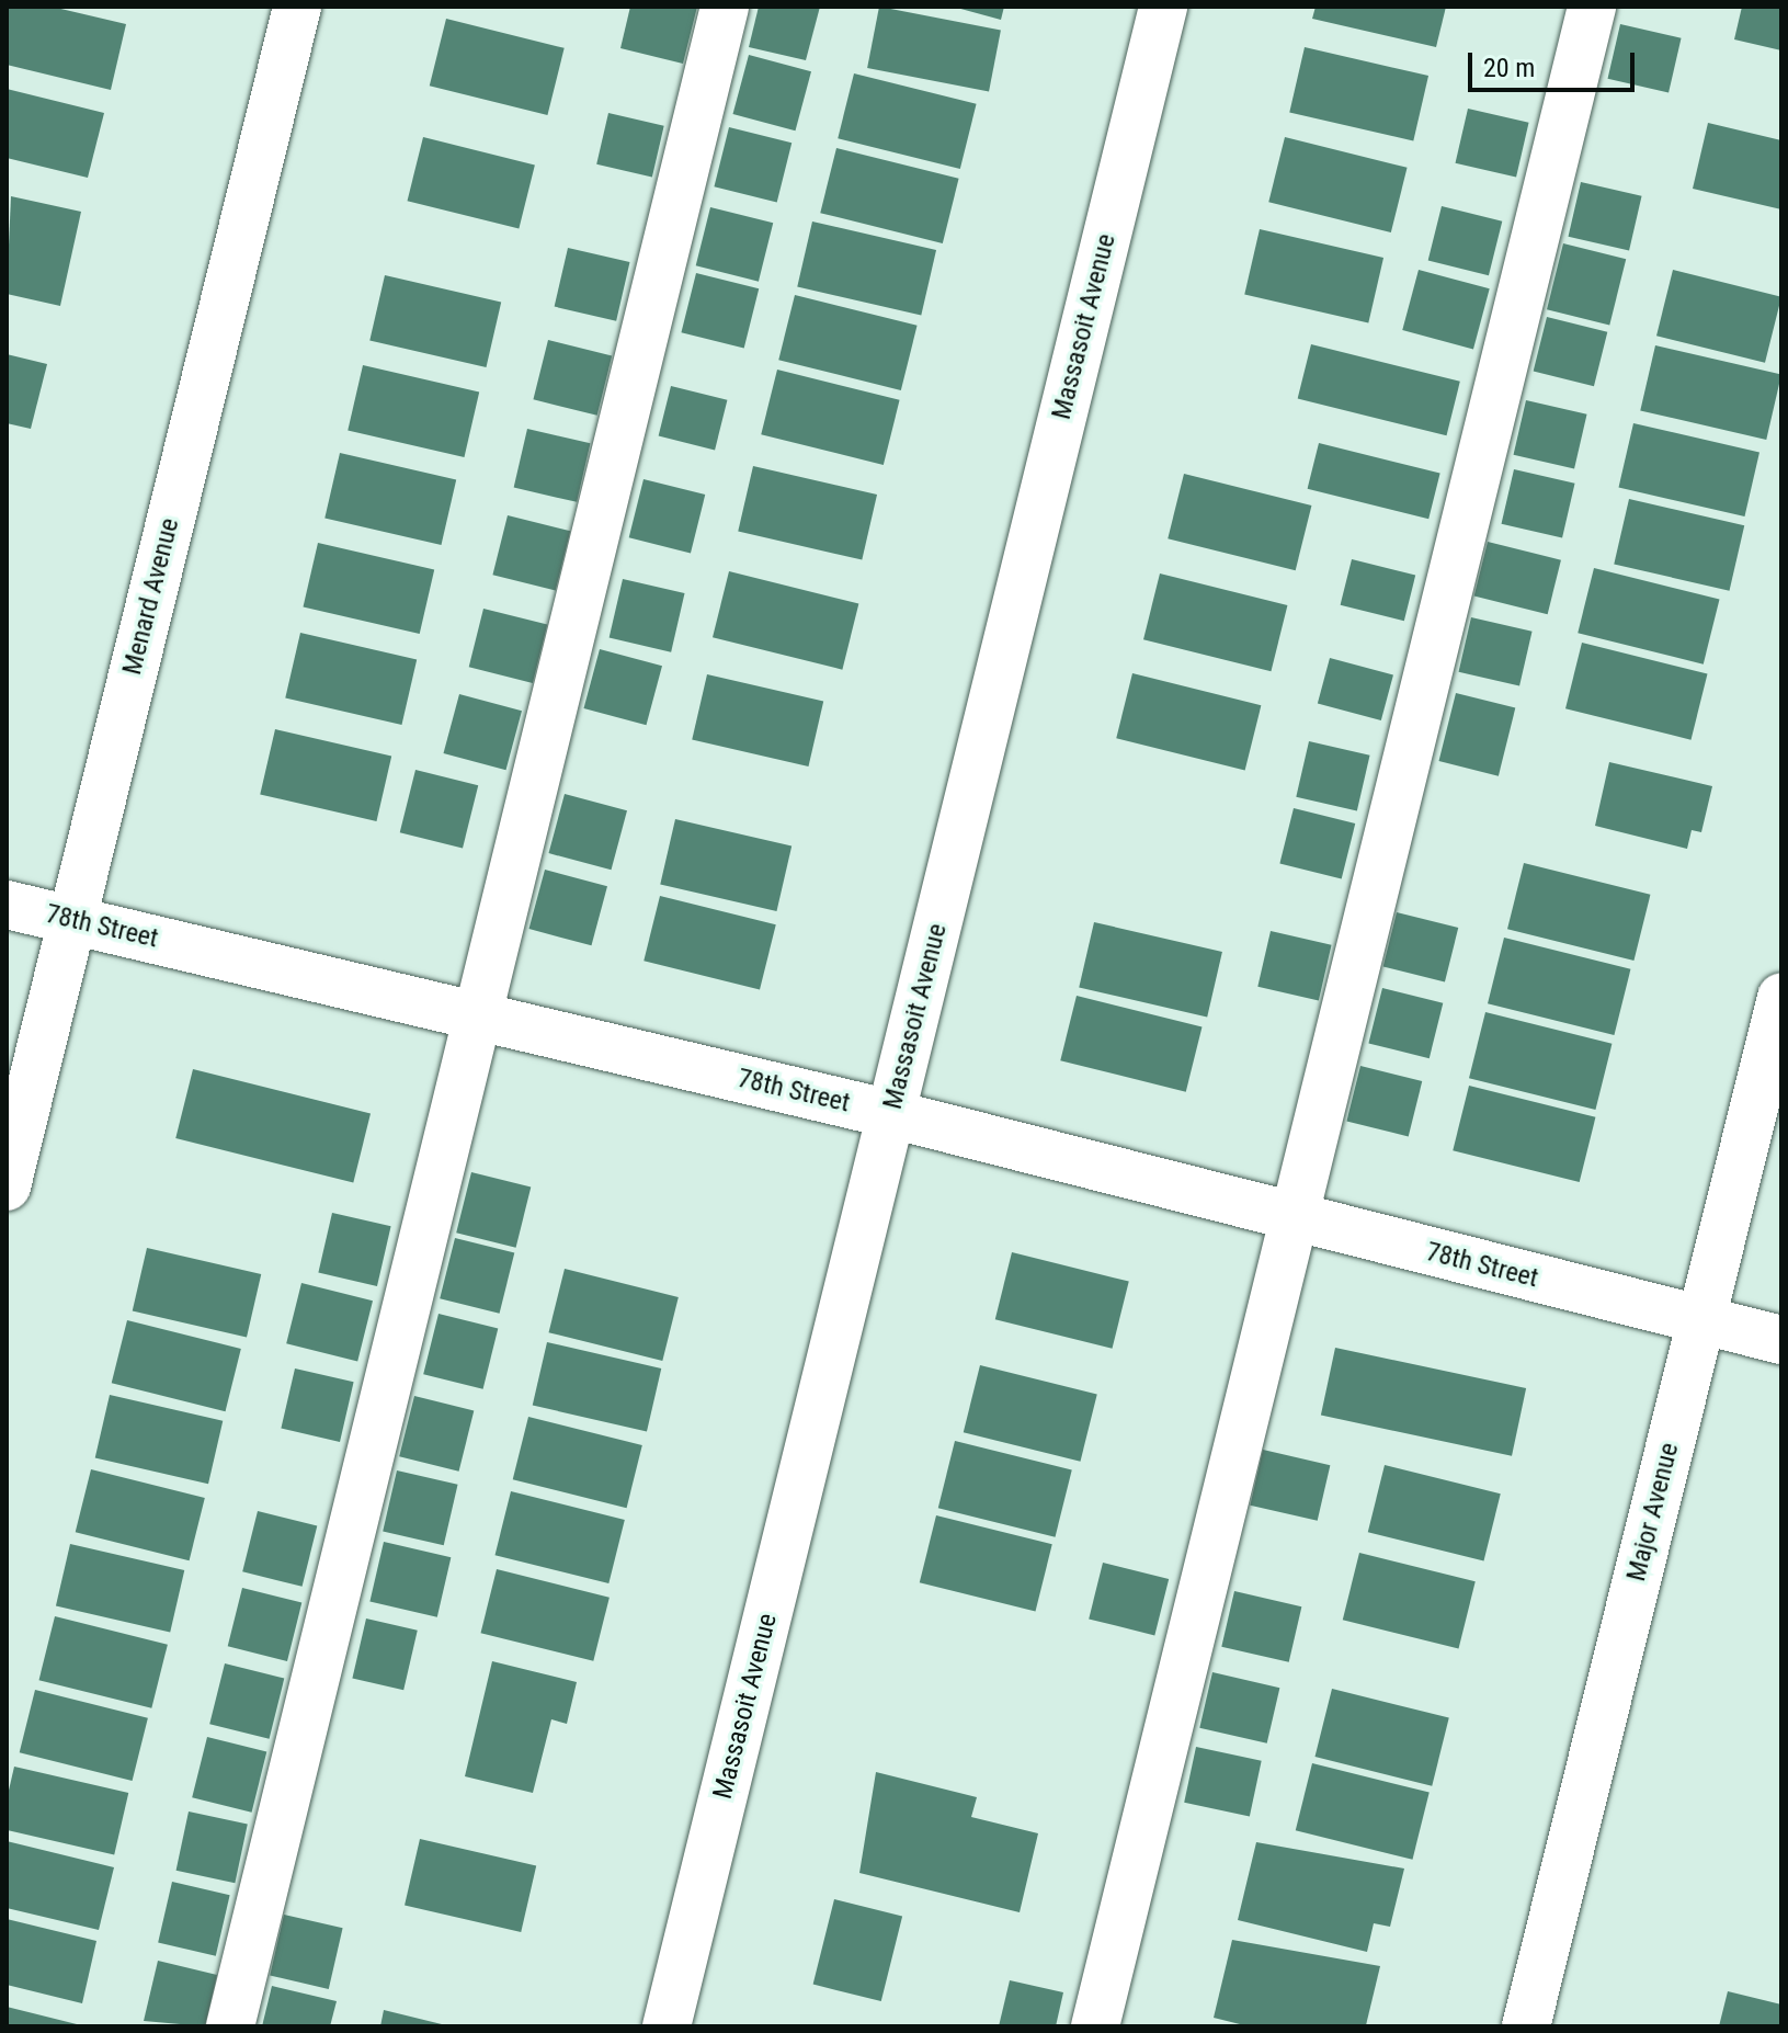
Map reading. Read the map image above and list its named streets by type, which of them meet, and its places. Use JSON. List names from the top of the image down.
{
  "streets": {
    "street": [
      "Massasoit Avenue",
      "Menard Avenue",
      "78th Street",
      "Major Avenue"
    ]
  },
  "crossings": [
    ["Massasoit Avenue", "78th Street"],
    ["Menard Avenue", "78th Street"],
    ["78th Street", "Major Avenue"]
  ],
  "scale_bar": "20 m"
}
